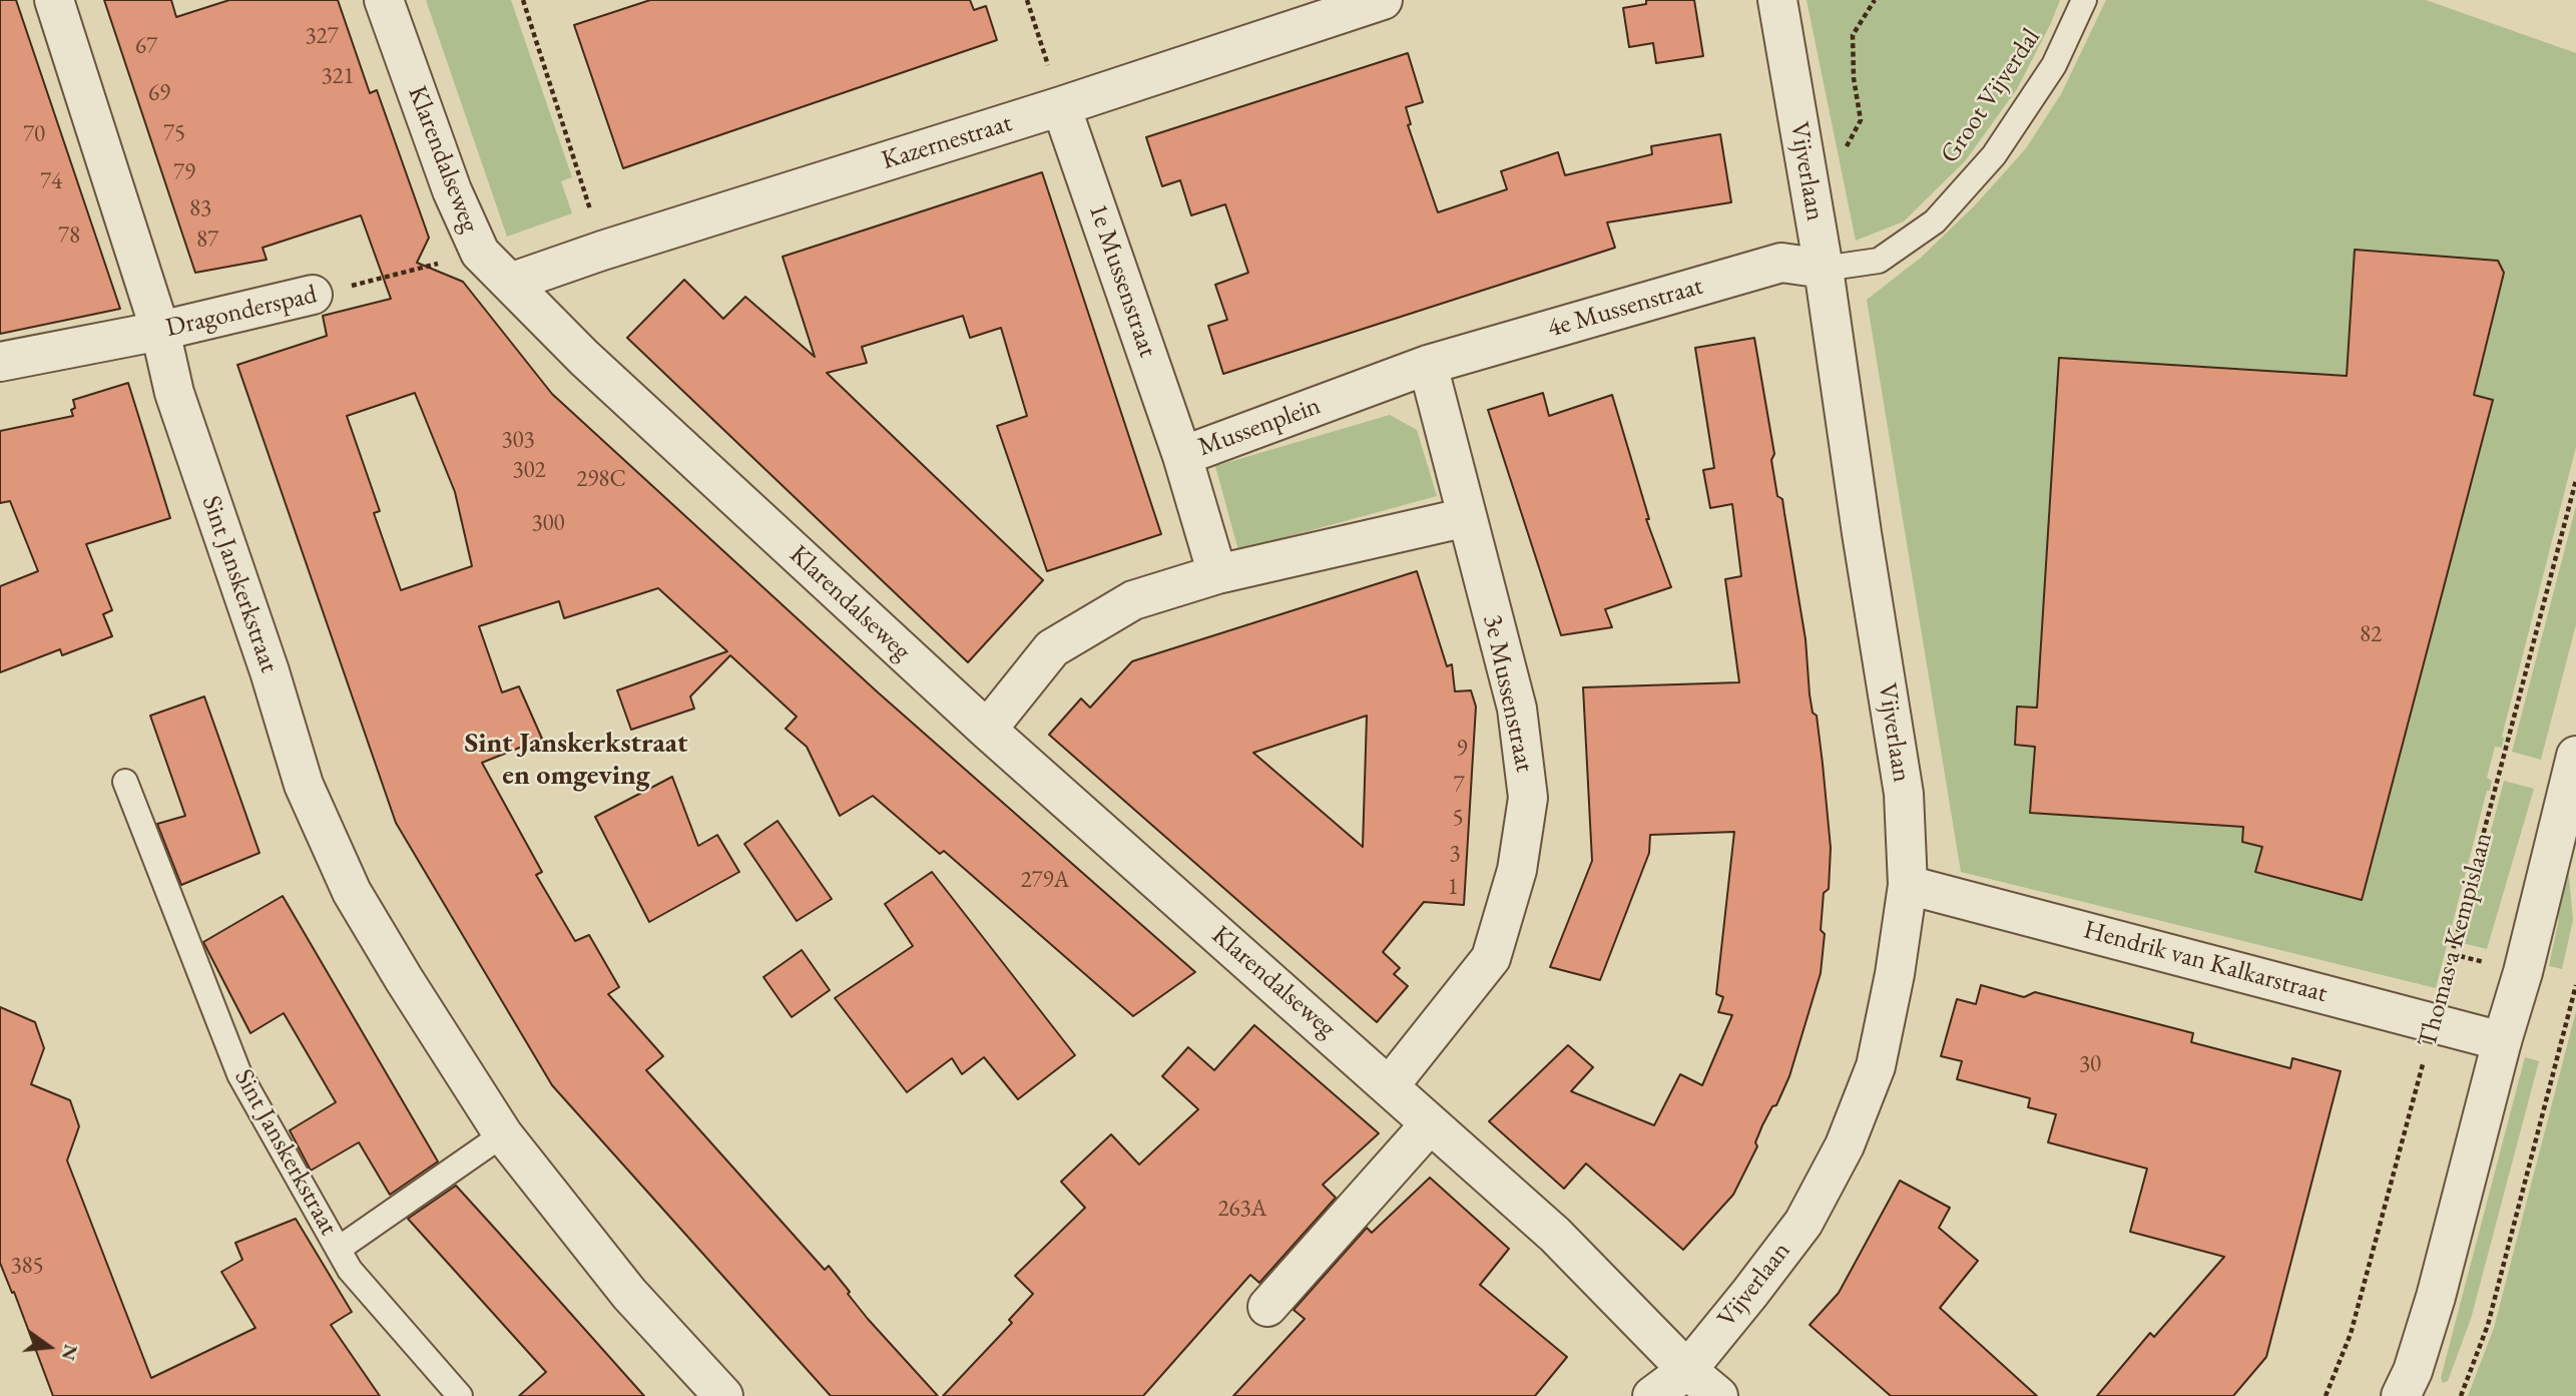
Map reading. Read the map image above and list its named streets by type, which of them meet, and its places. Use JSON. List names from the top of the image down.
{
  "streets": {
    "street": [
      "Kazernestraat",
      "Klarendalseweg",
      "Vijverlaan",
      "1e Mussenstraat",
      "4e Mussenstraat",
      "Dragonderspad",
      "Mussenplein",
      "Sint Janskerkstraat",
      "3e Mussenstraat",
      "Hendrik van Kalkarstraat"
    ],
    "lane": ["Groot Vijverdal"],
    "path": ["Thomas a Kempislaan"]
  },
  "crossings": [
    ["Groot Vijverdal", "Vijverlaan"],
    ["Groot Vijverdal", "4e Mussenstraat"],
    ["Kazernestraat", "Klarendalseweg"],
    ["Kazernestraat", "1e Mussenstraat"],
    ["Klarendalseweg", "Vijverlaan"],
    ["Klarendalseweg", "Dragonderspad"],
    ["Klarendalseweg", "3e Mussenstraat"],
    ["Vijverlaan", "4e Mussenstraat"],
    ["Vijverlaan", "Hendrik van Kalkarstraat"],
    ["1e Mussenstraat", "Mussenplein"],
    ["4e Mussenstraat", "Mussenplein"],
    ["Dragonderspad", "Sint Janskerkstraat"],
    ["Thomas a Kempislaan", "Hendrik van Kalkarstraat"]
  ],
  "districts": ["Sint Janskerkstraat en omgeving"],
  "house_numbers": [
    "327",
    "67",
    "321",
    "69",
    "75",
    "70",
    "79",
    "74",
    "83",
    "78",
    "87",
    "303",
    "302",
    "298C",
    "300",
    "82",
    "9",
    "7",
    "5",
    "3",
    "279A",
    "1",
    "30",
    "263A",
    "385"
  ],
  "north": "right"
}
